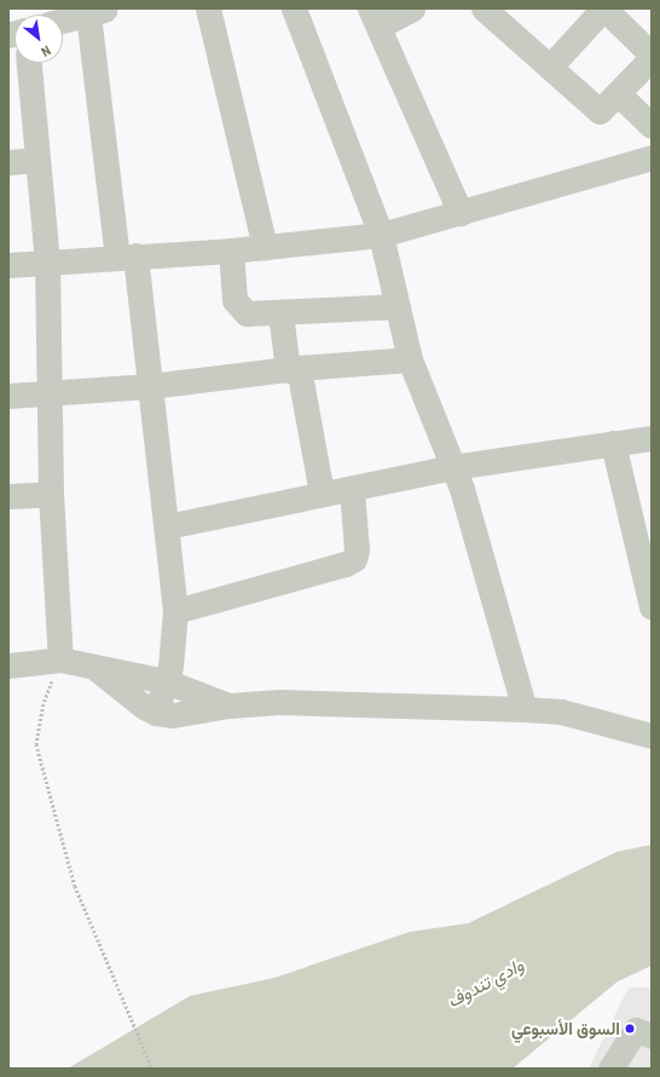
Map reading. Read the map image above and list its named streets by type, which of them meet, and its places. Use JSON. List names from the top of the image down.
{
  "water": ["وادي تندوف"],
  "places": ["السوق الأسبوعي"],
  "north": "bottom right"
}
